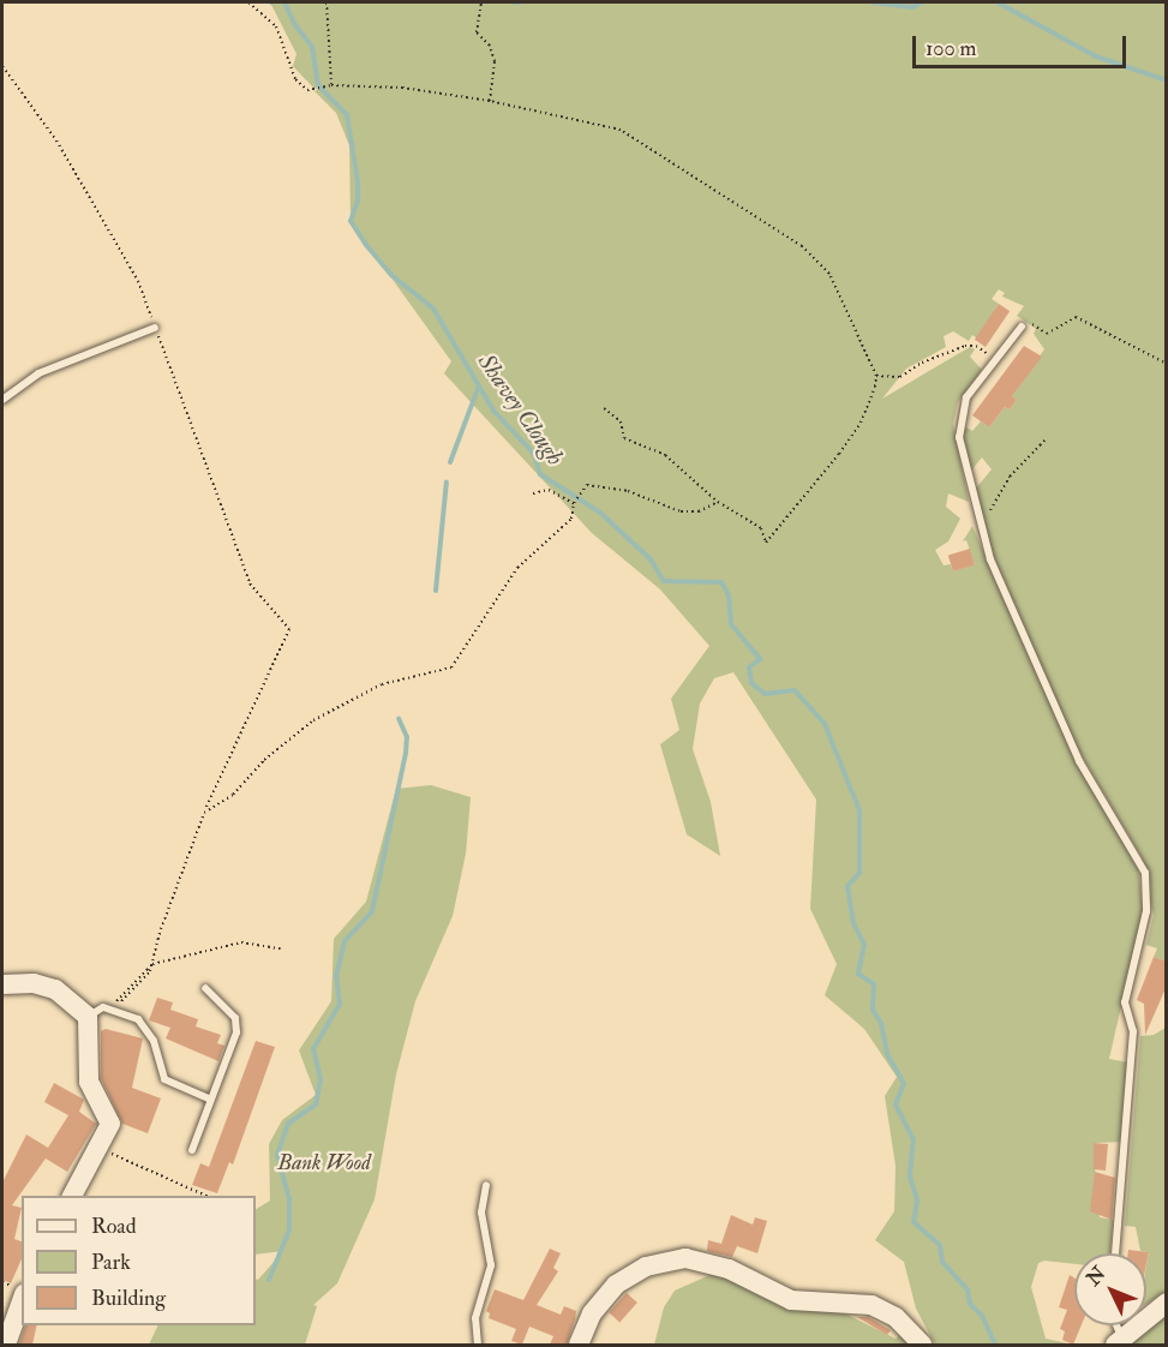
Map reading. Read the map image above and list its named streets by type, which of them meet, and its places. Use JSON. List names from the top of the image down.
{
  "water": ["Shavey Clough"],
  "parks": ["Bank Wood"],
  "legend": ["Road", "Park", "Building"],
  "scale_bar": "100 m",
  "north": "top left"
}
